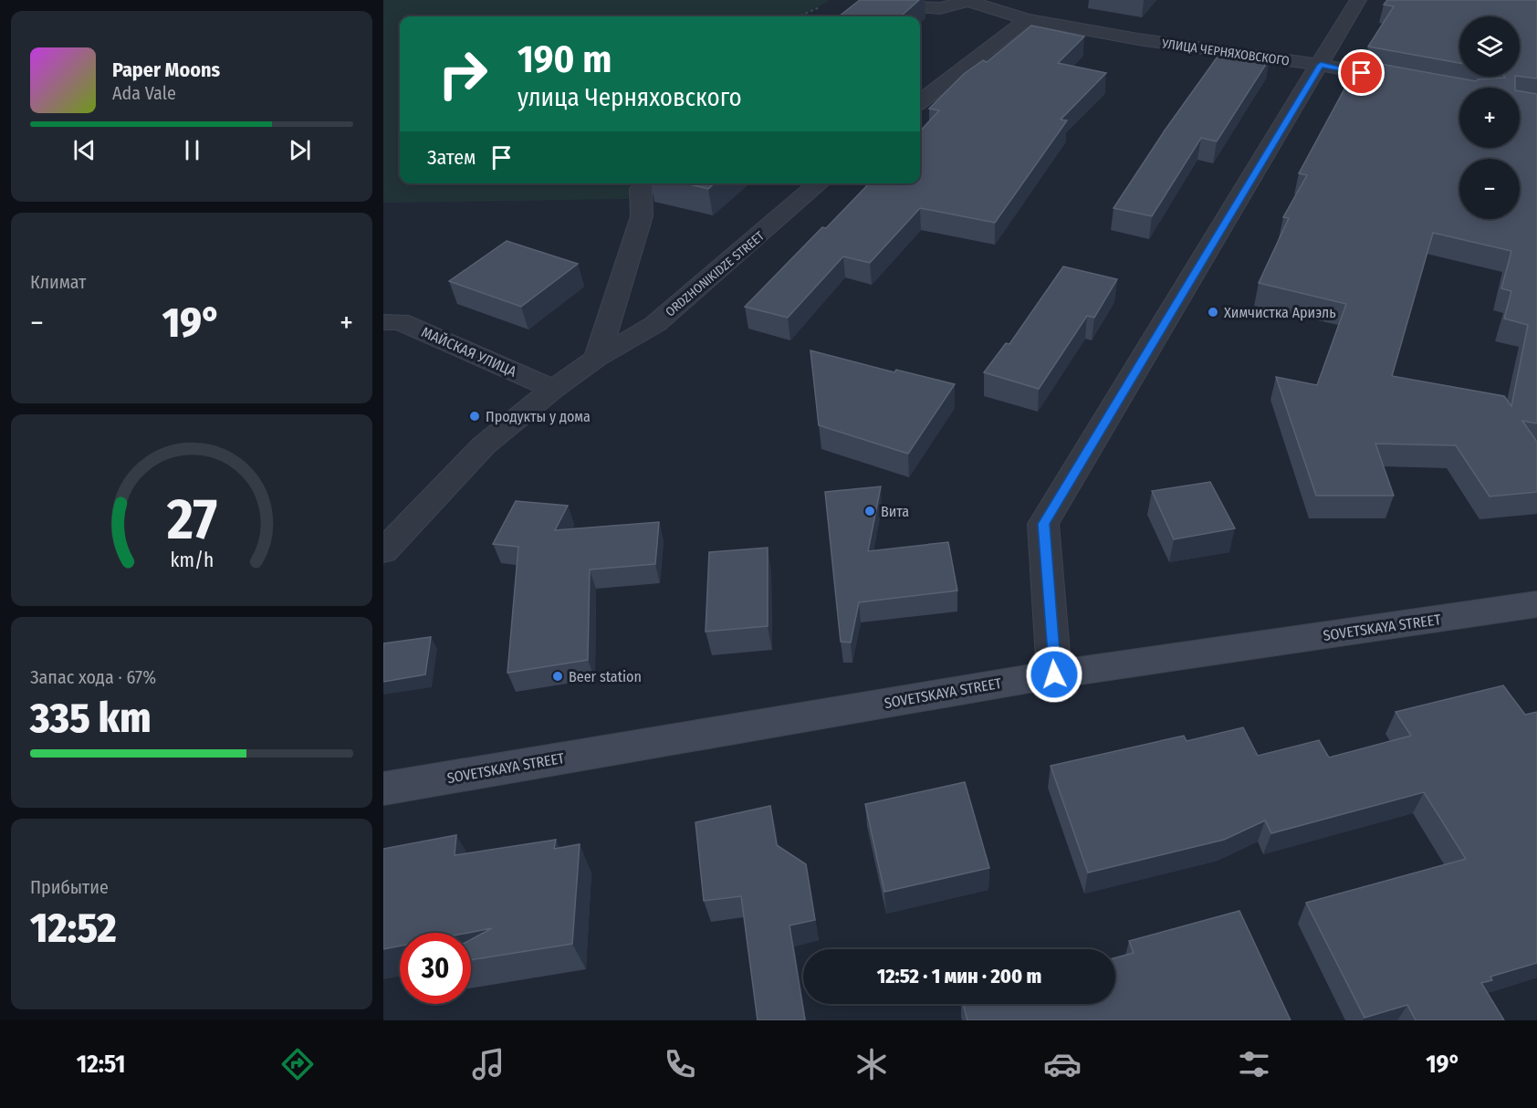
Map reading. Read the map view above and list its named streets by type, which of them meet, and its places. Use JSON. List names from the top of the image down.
{
  "streets": {
    "street": [
      "УЛИЦА ЧЕРНЯХОВСКОГО",
      "ORDZHONIKIDZE STREET",
      "МАЙСКАЯ УЛИЦА",
      "SOVETSKAYA STREET"
    ]
  },
  "crossings": [
    ["ORDZHONIKIDZE STREET", "МАЙСКАЯ УЛИЦА"]
  ],
  "places": [
    "Химчистка Ариэль",
    "Продукты у дома",
    "Вита",
    "Beer station"
  ],
  "page": {
    "map_buttons": ["+", "−"],
    "turn": ["190 m", "улица Черняховского"],
    "song": ["Paper Moons", "Ada Vale"],
    "then": "Затем",
    "tile": [
      "Климат",
      ["Запас хода · 67%", "335 km"],
      ["Прибытие", "12:52"]
    ],
    "heat": ["−", "19°", "+"],
    "limit": "30",
    "trip": "12:52 · 1 мин · 200 m",
    "tabs": ["12:51", "19°"],
    "gauge": ["27", "km/h"]
  }
}
